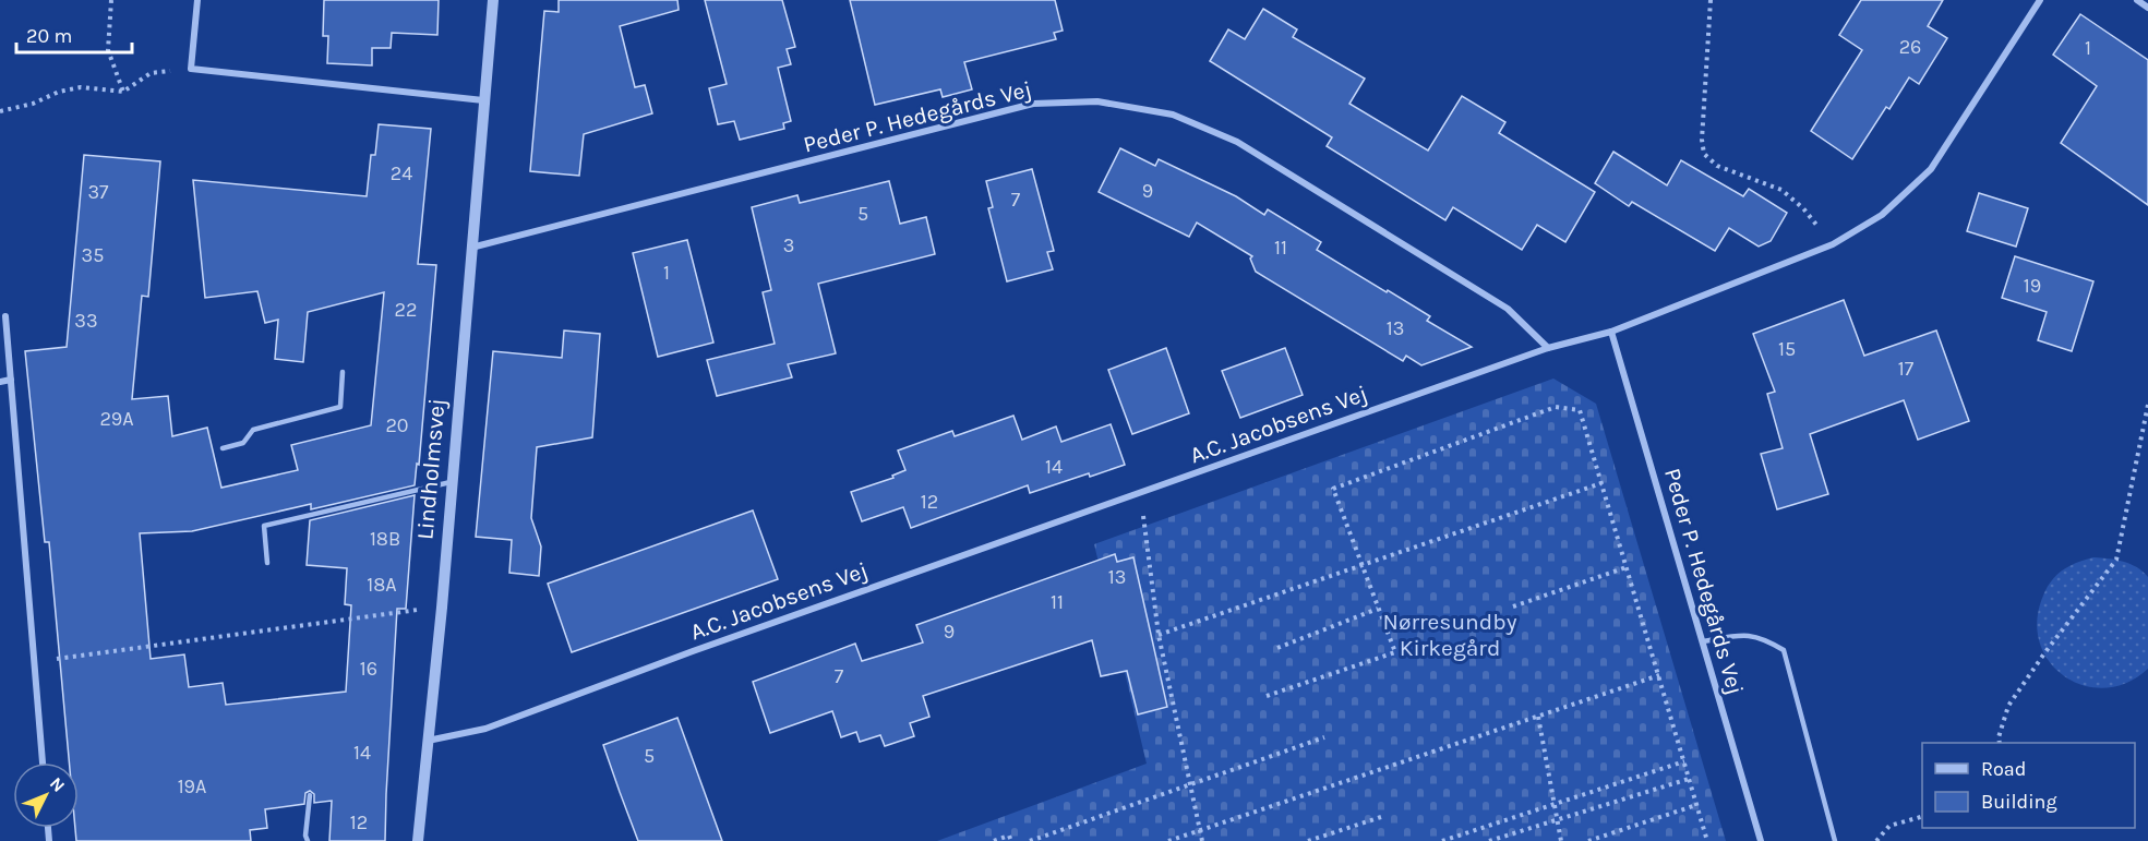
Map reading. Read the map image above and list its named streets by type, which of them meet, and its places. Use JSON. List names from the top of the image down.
{
  "streets": {
    "street": ["Peder P. Hedegårds Vej", "A.C. Jacobsens Vej", "Lindholmsvej"]
  },
  "crossings": [
    ["Peder P. Hedegårds Vej", "A.C. Jacobsens Vej"],
    ["Peder P. Hedegårds Vej", "Lindholmsvej"],
    ["A.C. Jacobsens Vej", "Lindholmsvej"]
  ],
  "parks": ["Nørresundby Kirkegård"],
  "house_numbers": [
    "26",
    "1",
    "24",
    "9",
    "37",
    "7",
    "5",
    "3",
    "11",
    "35",
    "1",
    "19",
    "22",
    "33",
    "13",
    "15",
    "17",
    "29A",
    "20",
    "14",
    "12",
    "18B",
    "13",
    "18A",
    "11",
    "9",
    "16",
    "7",
    "14",
    "5",
    "19A",
    "12"
  ],
  "legend": ["Road", "Building"],
  "scale_bar": "20 m",
  "north": "top right"
}
